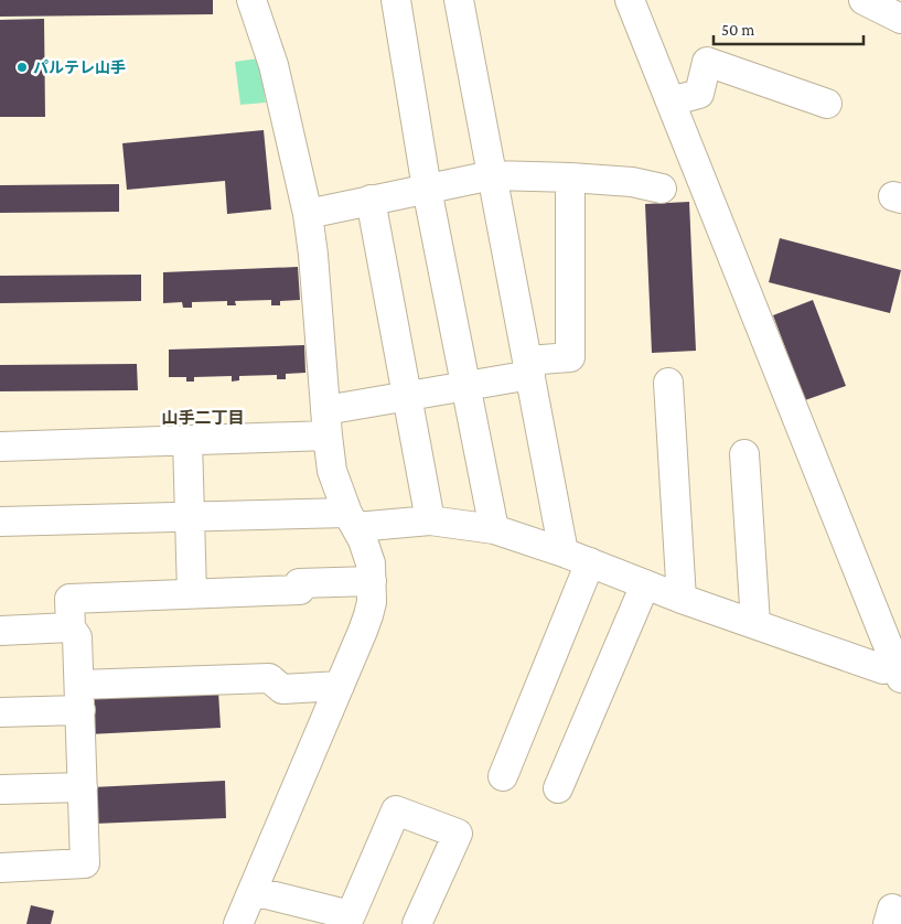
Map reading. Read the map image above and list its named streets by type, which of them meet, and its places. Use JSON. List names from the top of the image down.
{
  "districts": ["山手二丁目"],
  "places": ["パルテレ山手"],
  "scale_bar": "50 m"
}
